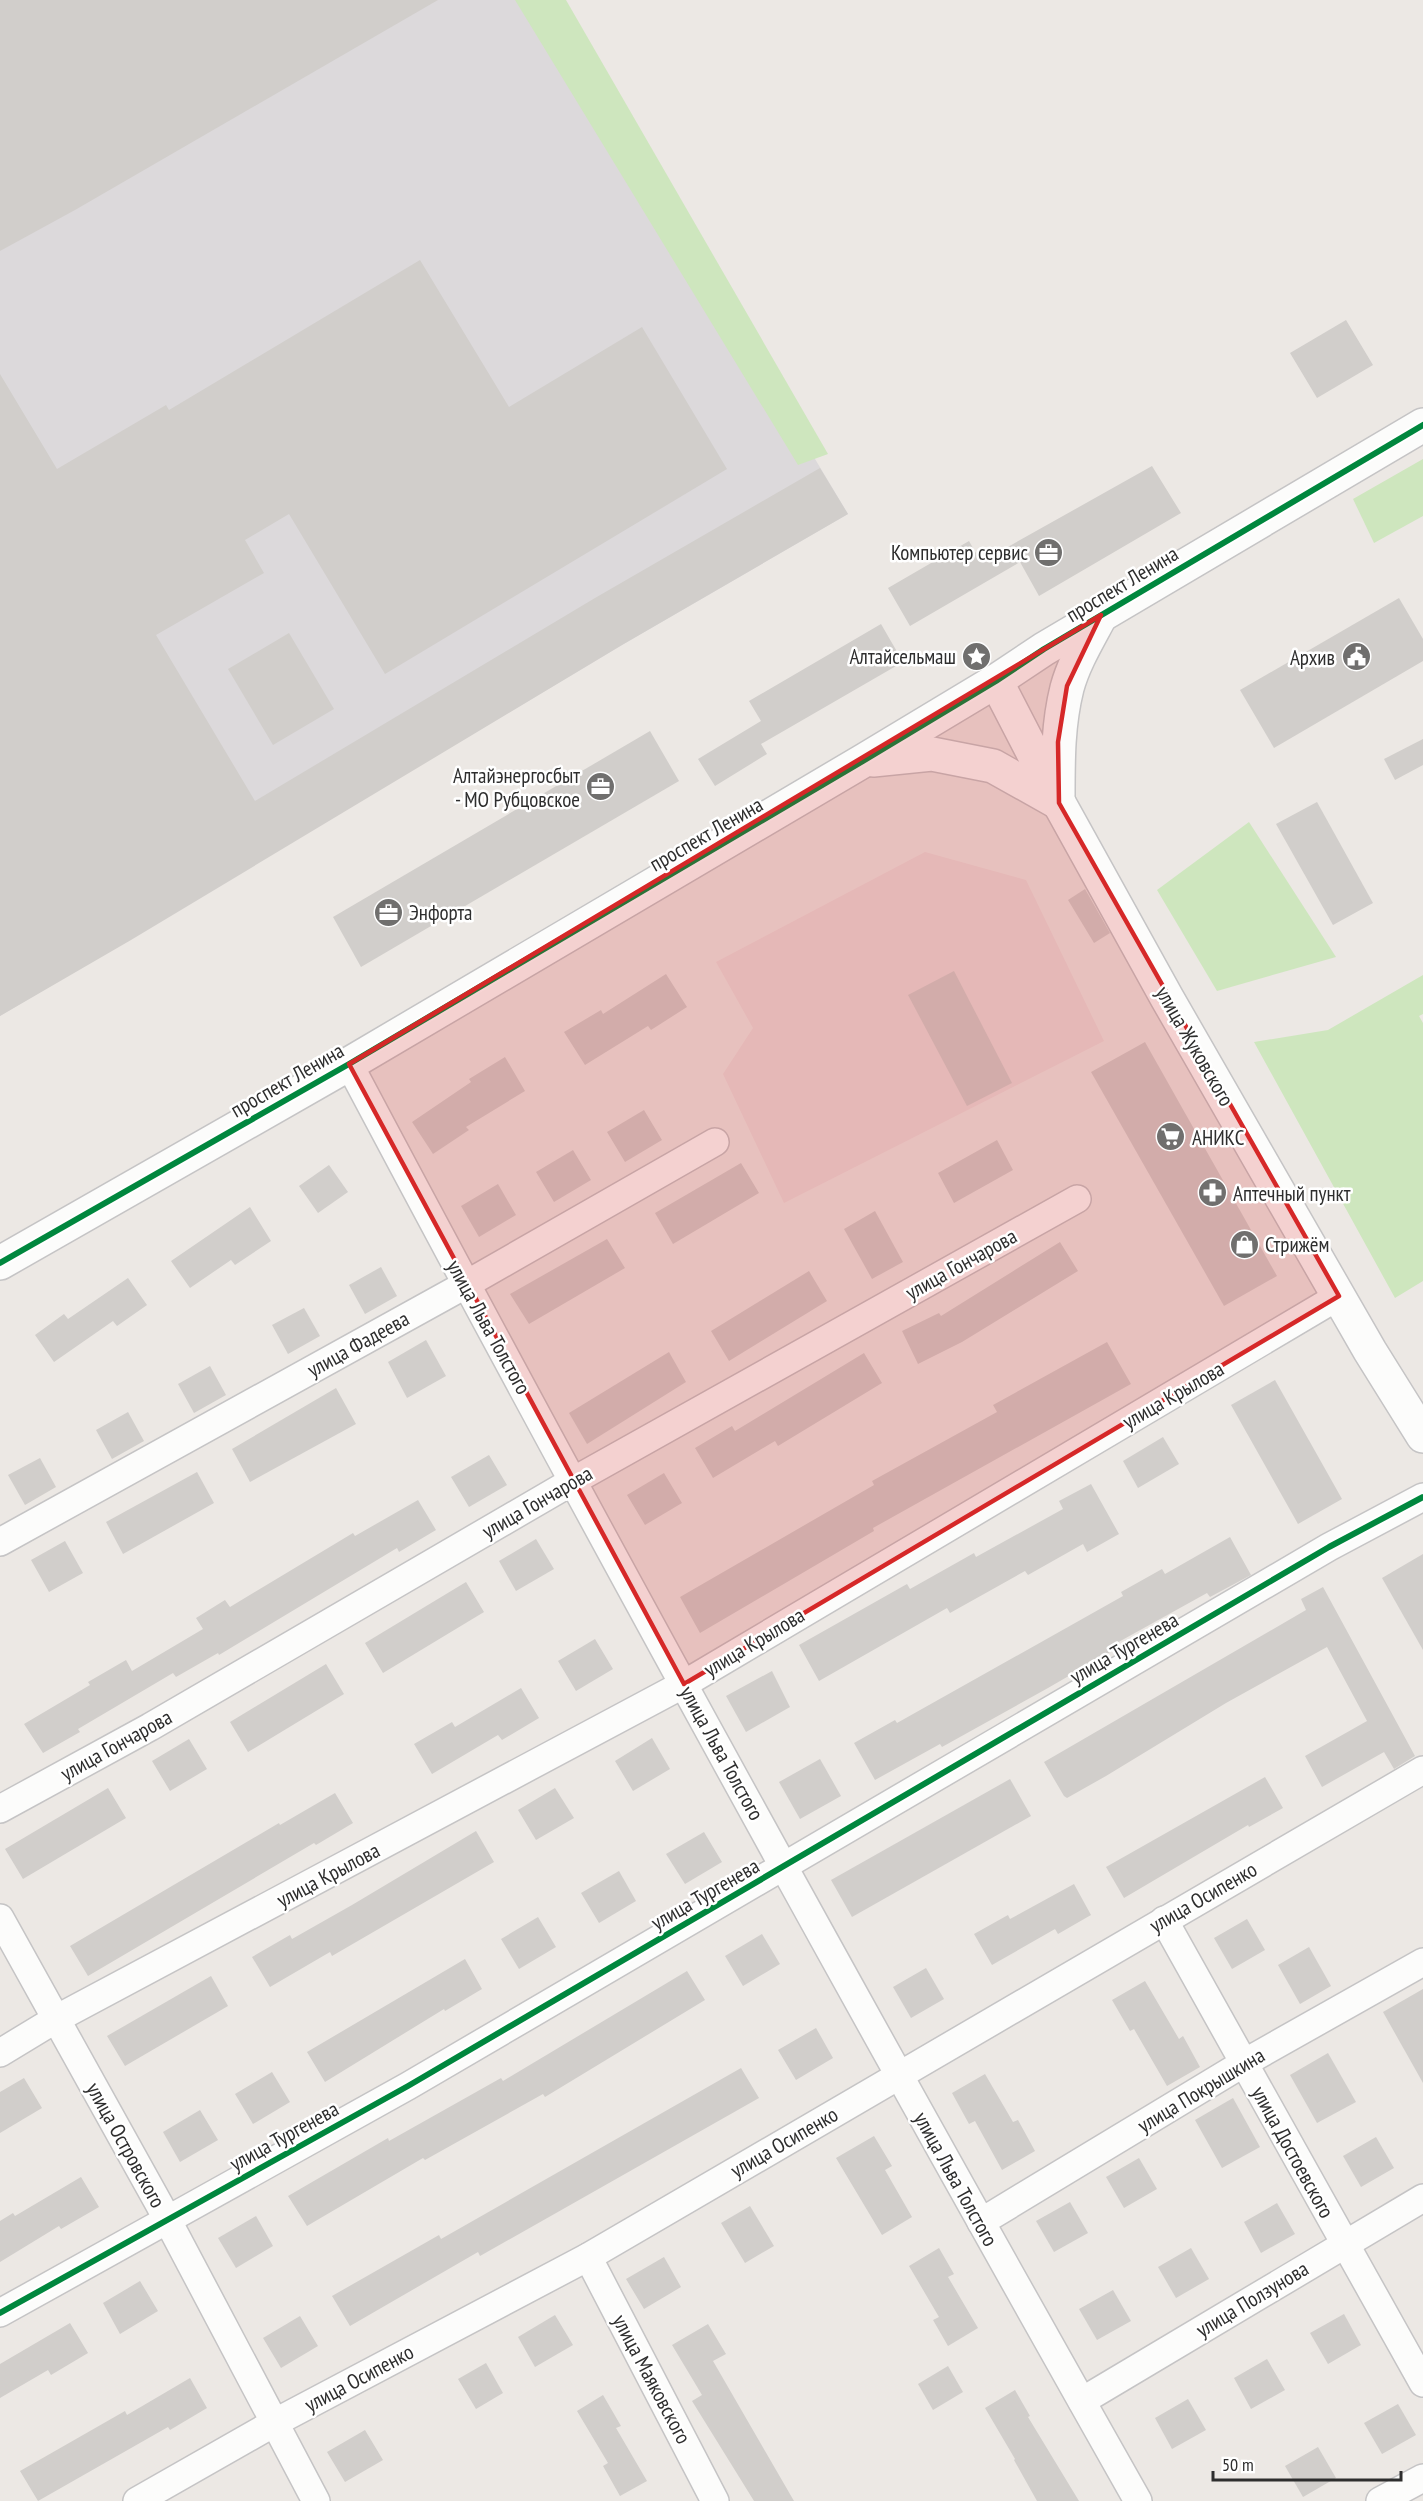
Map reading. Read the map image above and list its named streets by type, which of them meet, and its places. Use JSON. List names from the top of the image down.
{
  "streets": {
    "street": [
      "проспект Ленина",
      "улица Жуковского",
      "улица Гончарова",
      "улица Льва Толстого",
      "улица Фадеева",
      "улица Крылова",
      "улица Тургенева",
      "улица Осипенко",
      "улица Покрышкина",
      "улица Островского",
      "улица Достоевского",
      "улица Ползунова",
      "улица Маяковского"
    ]
  },
  "crossings": [
    ["проспект Ленина", "улица Жуковского"],
    ["проспект Ленина", "улица Льва Толстого"],
    ["улица Жуковского", "улица Крылова"],
    ["улица Гончарова", "улица Льва Толстого"],
    ["улица Льва Толстого", "улица Фадеева"],
    ["улица Льва Толстого", "улица Крылова"],
    ["улица Льва Толстого", "улица Тургенева"],
    ["улица Льва Толстого", "улица Осипенко"],
    ["улица Льва Толстого", "улица Покрышкина"],
    ["улица Льва Толстого", "улица Ползунова"],
    ["улица Крылова", "улица Островского"],
    ["улица Тургенева", "улица Островского"],
    ["улица Осипенко", "улица Островского"],
    ["улица Осипенко", "улица Достоевского"],
    ["улица Осипенко", "улица Маяковского"],
    ["улица Покрышкина", "улица Достоевского"],
    ["улица Достоевского", "улица Ползунова"]
  ],
  "places": {
    "office": ["Компьютер сервис", "Алтайэнергосбыт - МО Рубцовское", "Энфорта"],
    "place": ["Алтайсельмаш"],
    "public building": ["Архив"],
    "supermarket": ["АНИКС"],
    "pharmacy": ["Аптечный пункт"],
    "shop": ["Стрижём"]
  },
  "scale_bar": "50 m"
}
